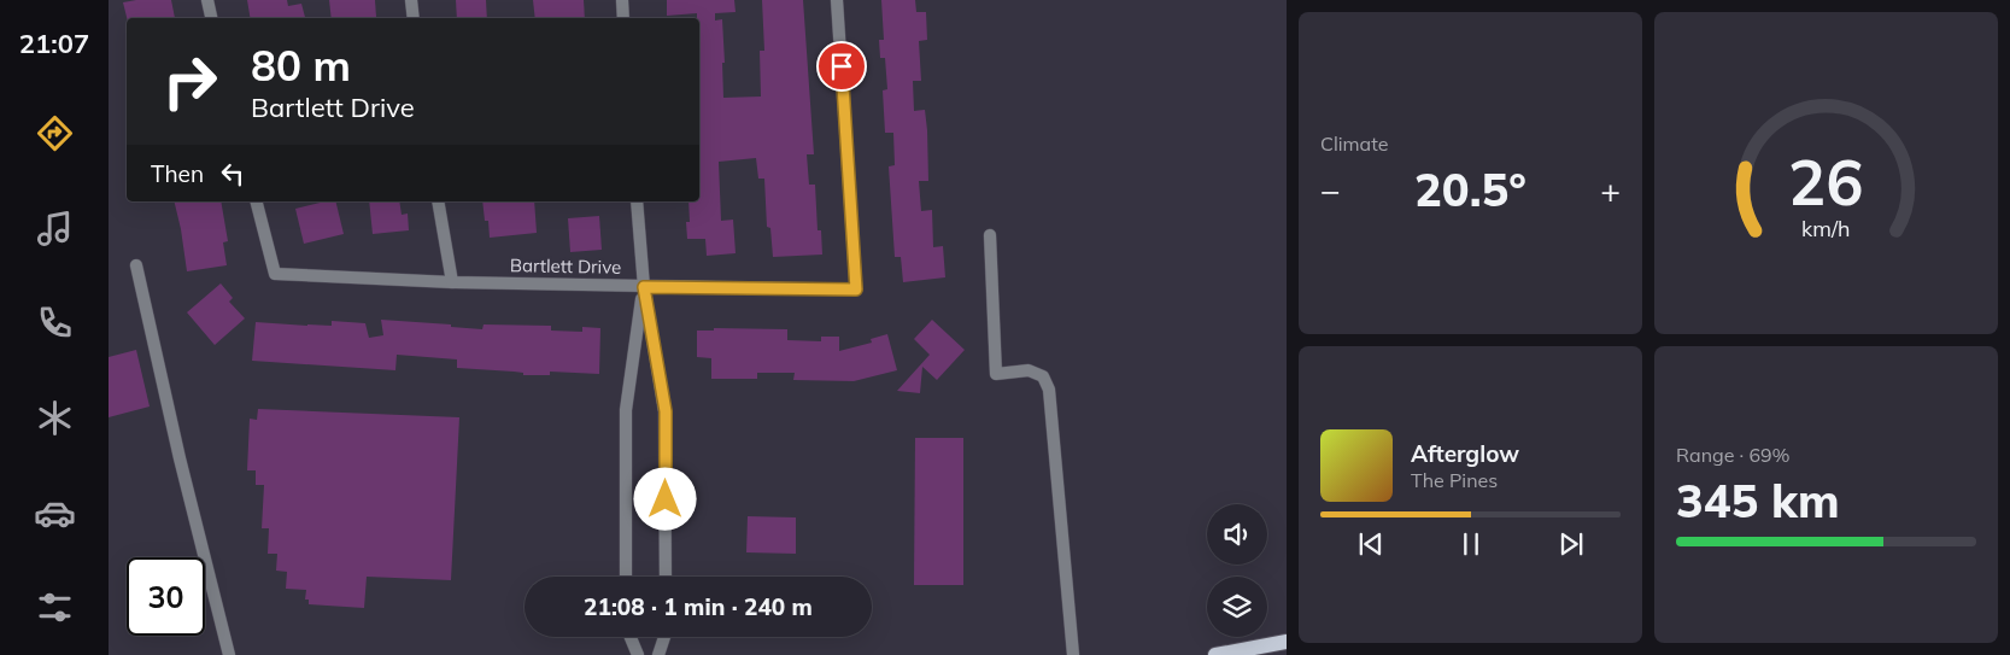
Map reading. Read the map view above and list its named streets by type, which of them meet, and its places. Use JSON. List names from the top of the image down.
{
  "streets": {
    "street": ["Bartlett Drive"]
  },
  "page": {
    "tabs": "21:07",
    "tile": [
      "Climate",
      ["Range · 69%", "345 km"]
    ],
    "turn": ["80 m", "Bartlett Drive"],
    "then": "Then",
    "heat": ["−", "20.5°", "+"],
    "song": ["Afterglow", "The Pines"],
    "limit": "30",
    "trip": "21:08 · 1 min · 240 m",
    "gauge": ["26", "km/h"]
  }
}
